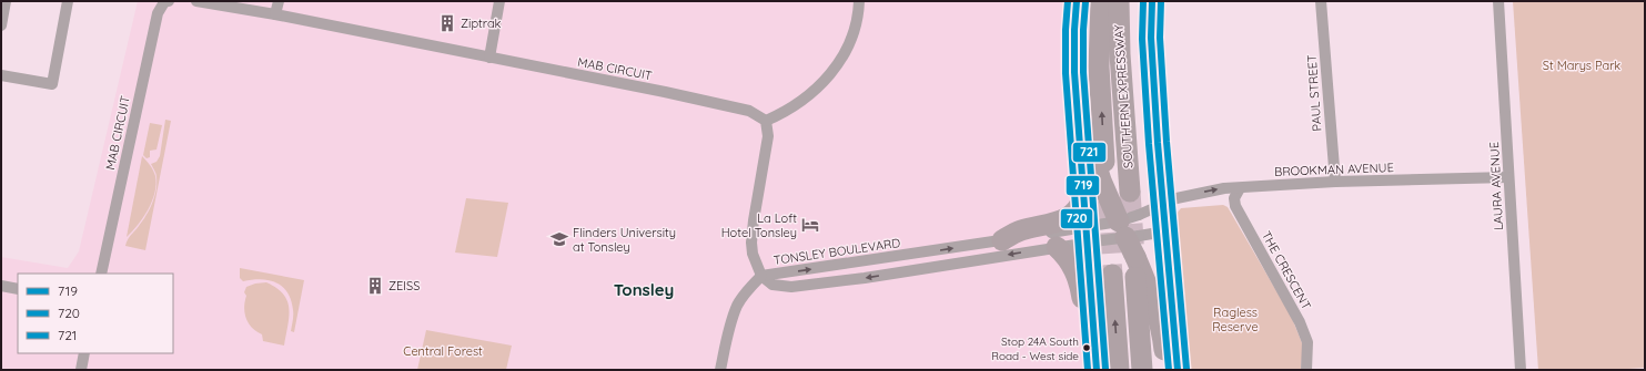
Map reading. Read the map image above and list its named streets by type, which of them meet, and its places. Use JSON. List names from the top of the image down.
{
  "streets": {
    "highway": ["SOUTHERN EXPRESSWAY"],
    "street": [
      "MAB CIRCUIT",
      "PAUL STREET",
      "BROOKMAN AVENUE",
      "LAURA AVENUE",
      "TONSLEY BOULEVARD",
      "THE CRESCENT"
    ]
  },
  "crossings": [
    ["PAUL STREET", "BROOKMAN AVENUE"],
    ["BROOKMAN AVENUE", "LAURA AVENUE"],
    ["BROOKMAN AVENUE", "TONSLEY BOULEVARD"],
    ["BROOKMAN AVENUE", "THE CRESCENT"]
  ],
  "districts": ["Tonsley"],
  "parks": ["St Marys Park", "Ragless Reserve", "Central Forest"],
  "places": {
    "building": ["Ziptrak", "ZEISS"],
    "hotel": ["La Loft Hotel Tonsley"],
    "school or university": ["Flinders University at Tonsley"],
    "other": ["Stop 24A South Road - West side"]
  },
  "lines": ["transit line 719", "transit line 720", "transit line 721"],
  "legend": ["719", "720", "721"]
}
